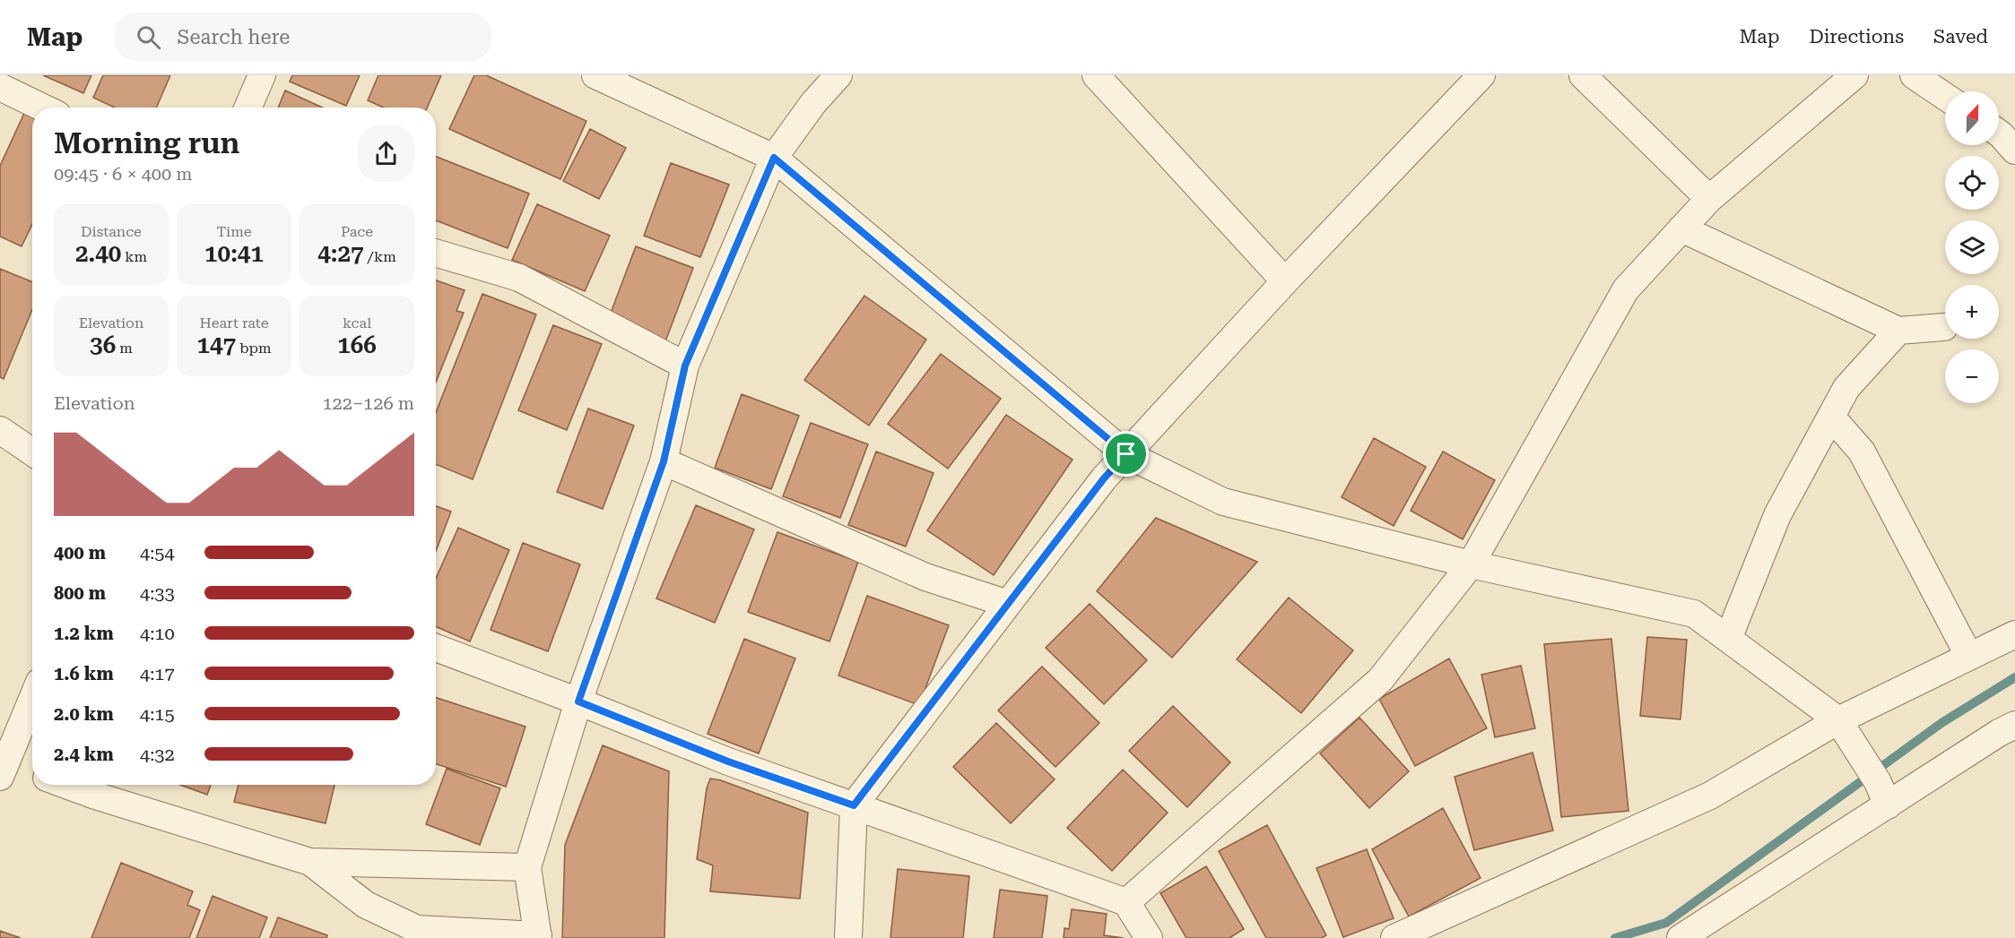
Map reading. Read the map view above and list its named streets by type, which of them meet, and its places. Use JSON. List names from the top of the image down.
{
  "north": "top",
  "page": {
    "header": "Map",
    "search": "Search here",
    "nav": ["Map", "Directions", "Saved"],
    "map_buttons": ["+", "−"],
    "heading": ["Morning run", "09:45 · 6 × 400 m"],
    "stats": [
      ["Distance", "2.40 km"],
      ["Time", "10:41"],
      ["Pace", "4:27 /km"],
      ["Elevation", "36 m"],
      ["Heart rate", "147 bpm"],
      ["kcal", "166"]
    ],
    "chart": ["Elevation", "122–126 m"],
    "list": [
      {
        "name": "400 m",
        "note": "4:54"
      },
      {
        "name": "800 m",
        "note": "4:33"
      },
      {
        "name": "1.2 km",
        "note": "4:10"
      },
      {
        "name": "1.6 km",
        "note": "4:17"
      },
      {
        "name": "2.0 km",
        "note": "4:15"
      },
      {
        "name": "2.4 km",
        "note": "4:32"
      }
    ]
  }
}
